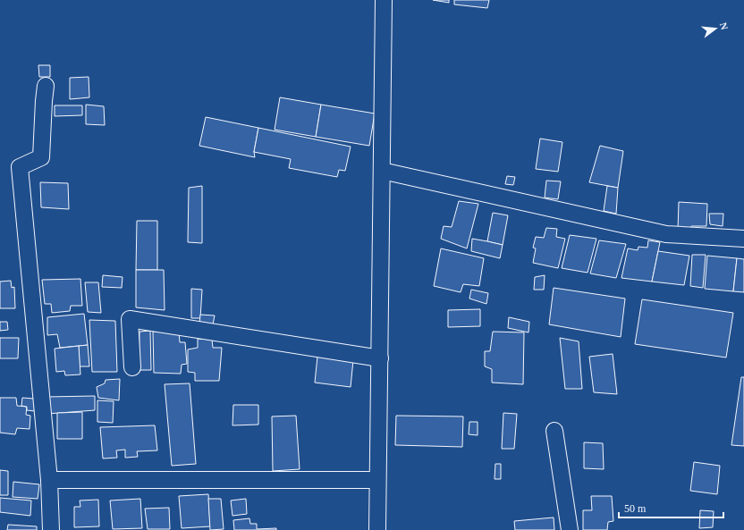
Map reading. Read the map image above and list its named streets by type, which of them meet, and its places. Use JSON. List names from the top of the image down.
{
  "scale_bar": "50 m",
  "north": "right"
}
